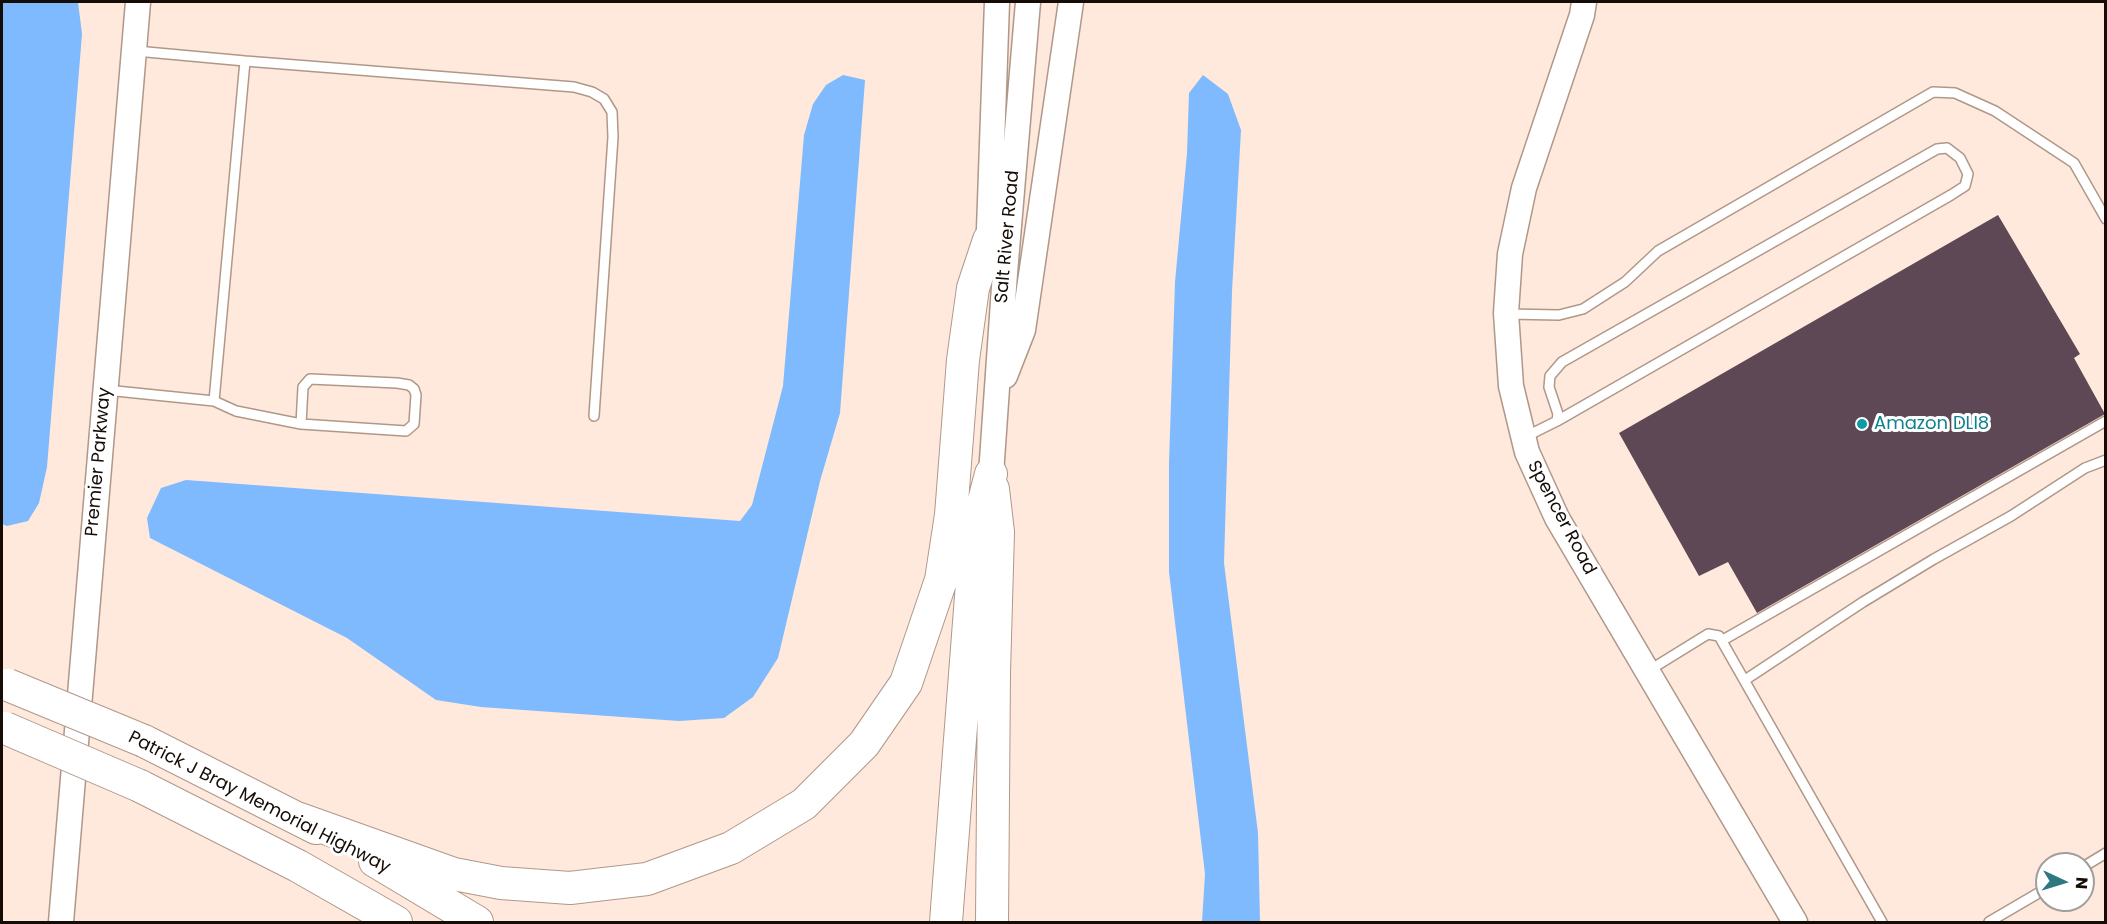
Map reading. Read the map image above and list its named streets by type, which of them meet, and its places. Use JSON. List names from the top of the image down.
{
  "streets": {
    "highway": ["Patrick J Bray Memorial Highway"],
    "street": ["Salt River Road", "Premier Parkway", "Spencer Road"]
  },
  "places": ["Amazon DLI8"],
  "north": "right"
}
